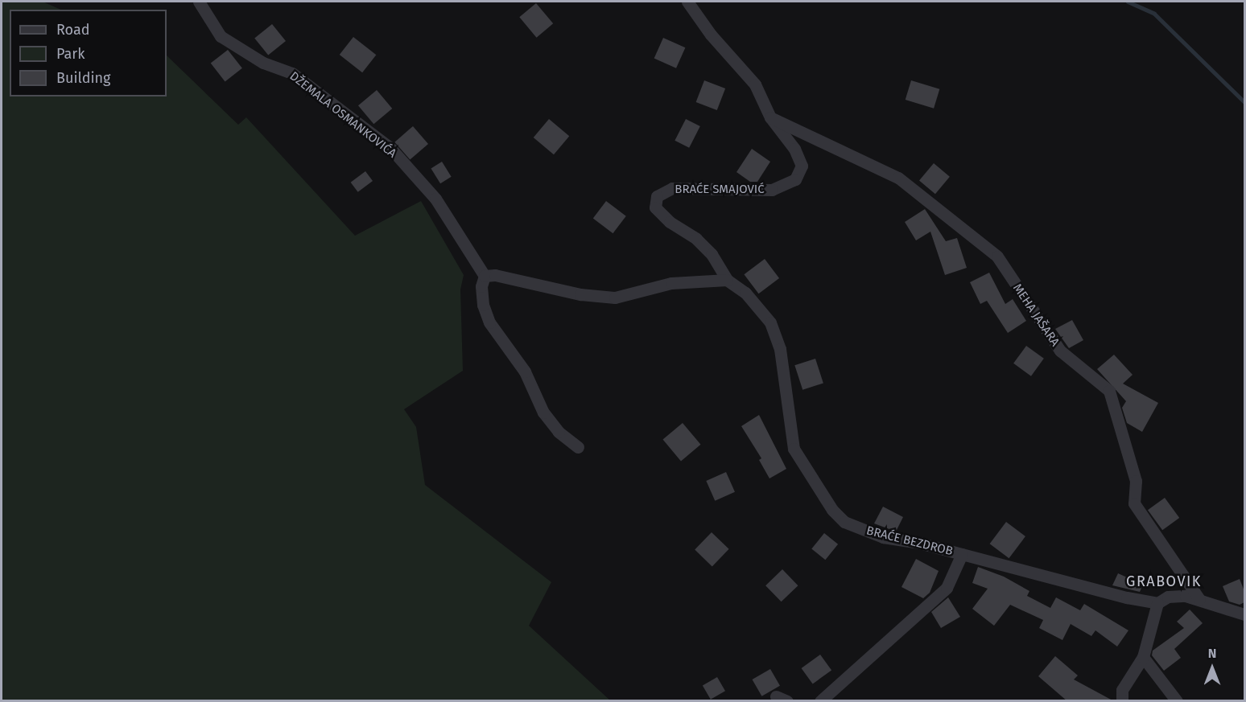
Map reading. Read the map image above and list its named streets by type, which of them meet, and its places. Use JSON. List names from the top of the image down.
{
  "streets": {
    "street": [
      "DŽEMALA OSMANKOVIĆA",
      "BRAĆE SMAJOVIĆ",
      "MEHA JAŠARA",
      "BRAĆE BEZDROB"
    ]
  },
  "crossings": [
    ["BRAĆE SMAJOVIĆ", "MEHA JAŠARA"],
    ["BRAĆE SMAJOVIĆ", "BRAĆE BEZDROB"],
    ["MEHA JAŠARA", "BRAĆE BEZDROB"]
  ],
  "districts": ["GRABOVIK"],
  "legend": ["Road", "Park", "Building"],
  "north": "top"
}
